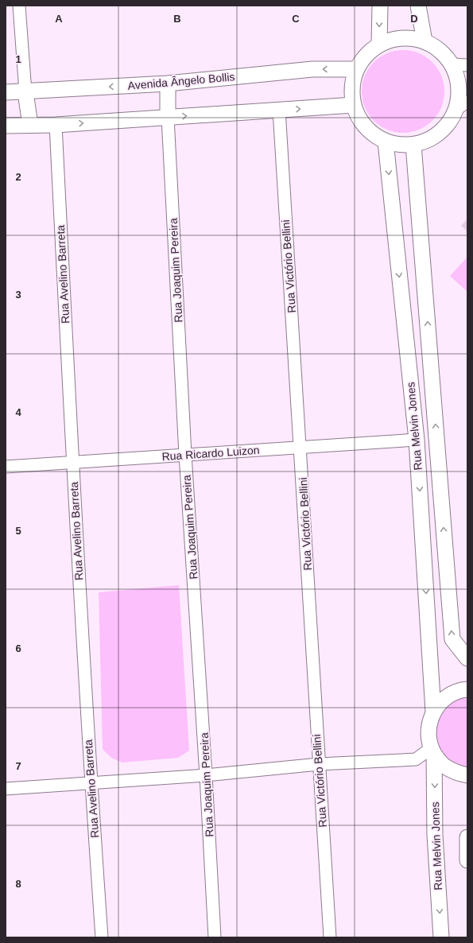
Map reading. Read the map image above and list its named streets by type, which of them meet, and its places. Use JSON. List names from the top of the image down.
{
  "streets": {
    "street": [
      "Avenida Ângelo Bollis",
      "Rua Victório Bellini",
      "Rua Joaquim Pereira",
      "Rua Avelino Barreta",
      "Rua Melvin Jones",
      "Rua Ricardo Luizon"
    ]
  },
  "crossings": [
    ["Avenida Ângelo Bollis", "Rua Melvin Jones"],
    ["Rua Victório Bellini", "Rua Ricardo Luizon"],
    ["Rua Joaquim Pereira", "Rua Ricardo Luizon"],
    ["Rua Avelino Barreta", "Rua Ricardo Luizon"],
    ["Rua Melvin Jones", "Rua Ricardo Luizon"]
  ],
  "grid": {
    "columns": [
      "A",
      "B",
      "C",
      "D"
    ],
    "rows": [
      "1",
      "2",
      "3",
      "4",
      "5",
      "6",
      "7",
      "8"
    ]
  }
}
